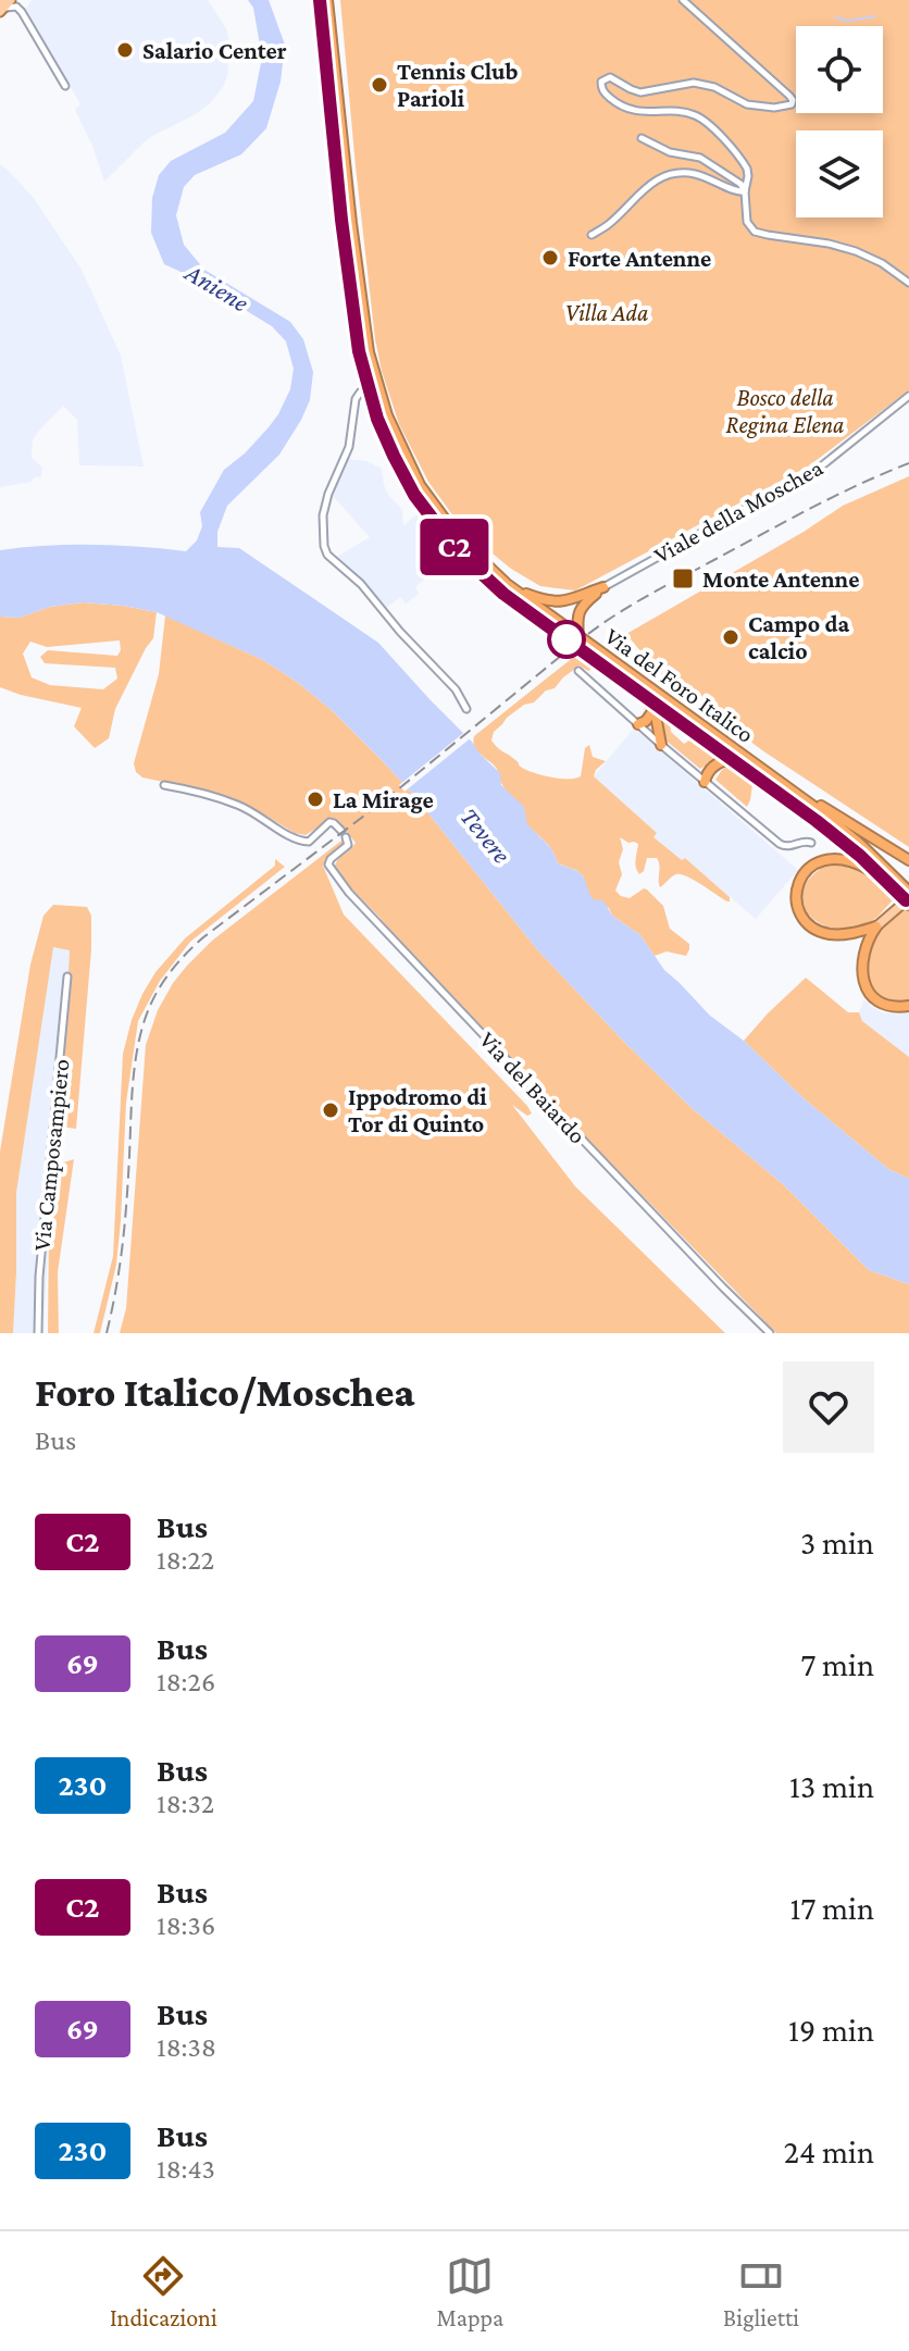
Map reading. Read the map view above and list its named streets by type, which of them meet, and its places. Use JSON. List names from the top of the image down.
{
  "streets": {
    "highway": ["Via del Foro Italico"],
    "street": ["Viale della Moschea", "Via del Baiardo", "Via Camposampiero"]
  },
  "water": ["Aniene", "Tevere"],
  "parks": ["Villa Ada", "Bosco della Regina Elena"],
  "places": {
    "other": [
      "Salario Center",
      "Tennis Club Parioli",
      "Forte Antenne",
      "Campo da calcio",
      "La Mirage",
      "Ippodromo di Tor di Quinto"
    ],
    "transit": ["Monte Antenne"]
  },
  "lines": ["bus line C2"],
  "page": {
    "on_map": "C2",
    "heading": ["Foro Italico/Moschea", "Bus"],
    "list": [
      {
        "mark": "C2",
        "name": "Bus",
        "note": "18:22",
        "value": "3 min"
      },
      {
        "mark": "69",
        "name": "Bus",
        "note": "18:26",
        "value": "7 min"
      },
      {
        "mark": "230",
        "name": "Bus",
        "note": "18:32",
        "value": "13 min"
      },
      {
        "mark": "C2",
        "name": "Bus",
        "note": "18:36",
        "value": "17 min"
      },
      {
        "mark": "69",
        "name": "Bus",
        "note": "18:38",
        "value": "19 min"
      },
      {
        "mark": "230",
        "name": "Bus",
        "note": "18:43",
        "value": "24 min"
      }
    ],
    "tabs": ["Indicazioni", "Mappa", "Biglietti"]
  }
}
